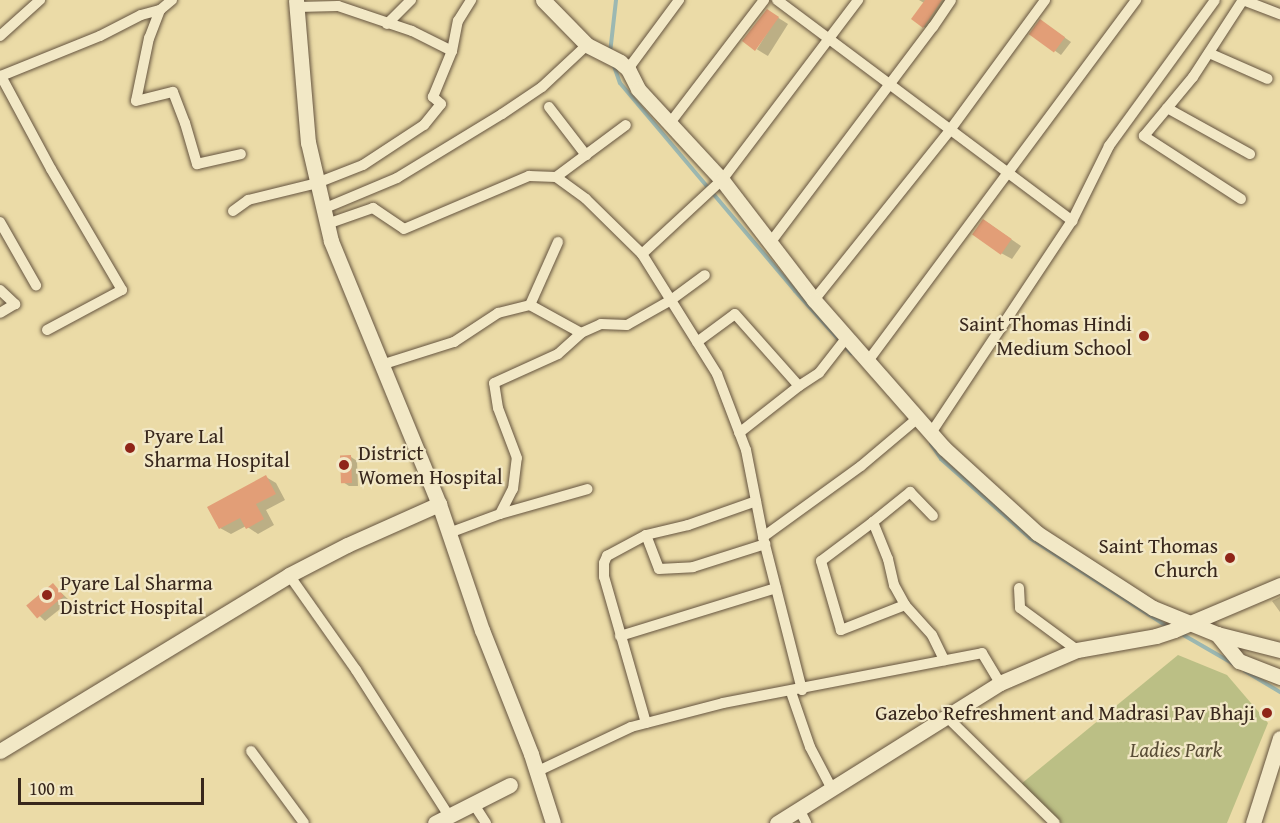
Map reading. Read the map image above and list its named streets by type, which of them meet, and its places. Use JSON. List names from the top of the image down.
{
  "parks": ["Ladies Park"],
  "places": [
    "Saint Thomas Hindi Medium School",
    "Pyare Lal Sharma Hospital",
    "District Women Hospital",
    "Saint Thomas Church",
    "Pyare Lal Sharma District Hospital",
    "Gazebo Refreshment and Madrasi Pav Bhaji"
  ],
  "scale_bar": "100 m"
}
